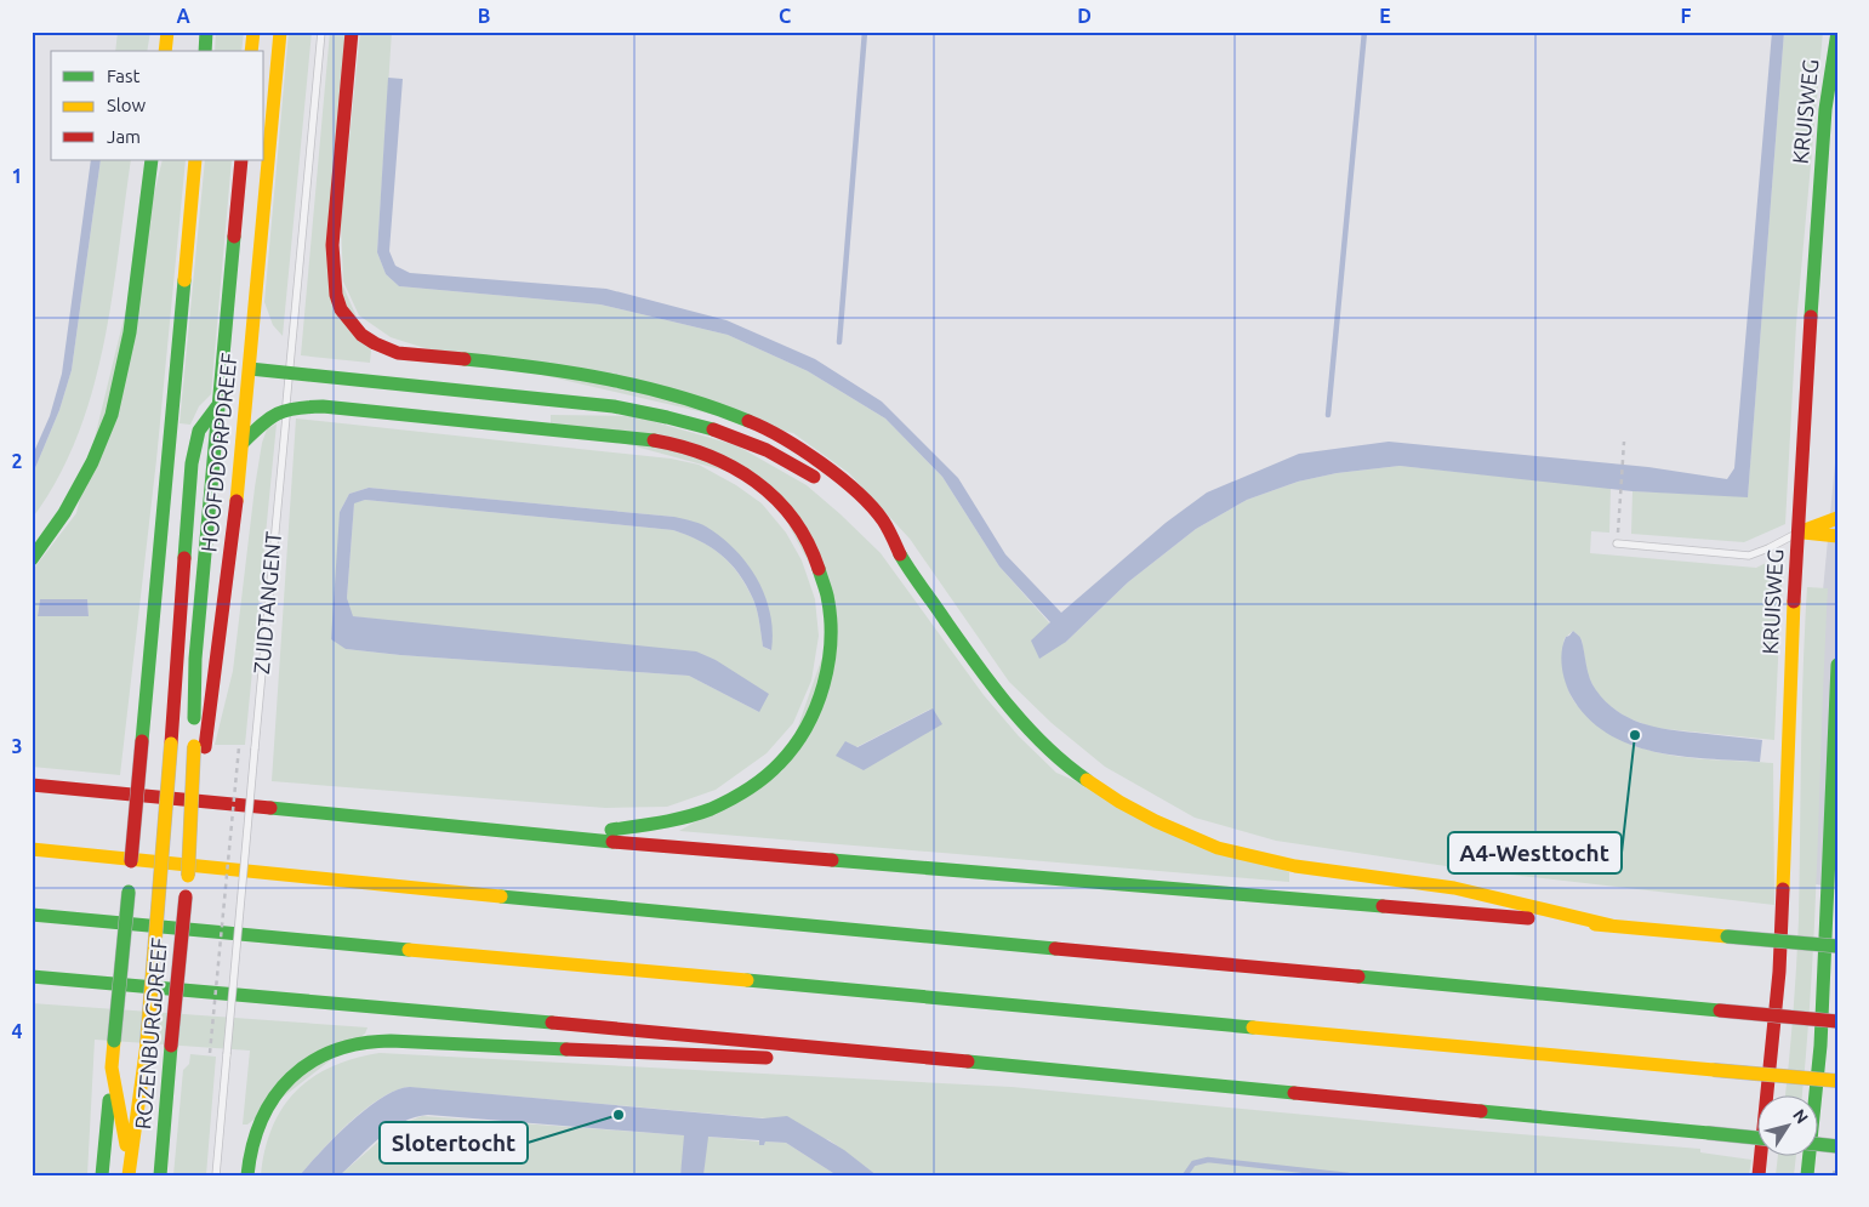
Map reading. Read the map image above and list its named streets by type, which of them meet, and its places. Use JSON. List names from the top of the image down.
{
  "streets": {
    "main road": ["KRUISWEG", "HOOFDDORPDREEF", "ROZENBURGDREEF"],
    "lane": ["ZUIDTANGENT"]
  },
  "crossings": [
    ["HOOFDDORPDREEF", "ROZENBURGDREEF"]
  ],
  "places": ["A4-Westtocht", "Slotertocht"],
  "legend": ["Fast", "Slow", "Jam"],
  "north": "top right",
  "grid": {
    "columns": [
      "A",
      "B",
      "C",
      "D",
      "E",
      "F"
    ],
    "rows": [
      "1",
      "2",
      "3",
      "4"
    ]
  }
}
